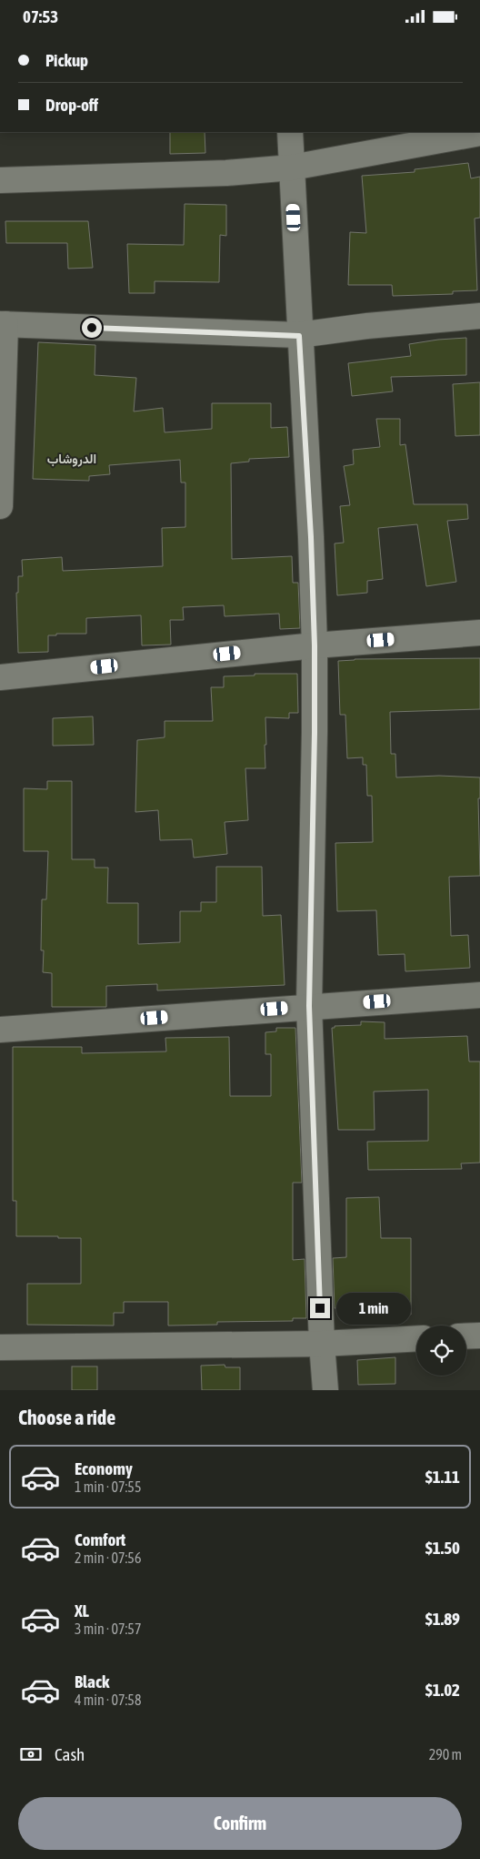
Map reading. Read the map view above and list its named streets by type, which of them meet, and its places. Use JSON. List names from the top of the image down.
{
  "districts": ["الدروشاب"],
  "page": {
    "status": "07:53",
    "banner": ["Pickup", "Drop-off"],
    "bubble": "1 min",
    "heading": "Choose a ride",
    "list": [
      {
        "name": "Economy",
        "note": "1 min · 07:55",
        "value": "$1.11"
      },
      {
        "name": "Comfort",
        "note": "2 min · 07:56",
        "value": "$1.50"
      },
      {
        "name": "XL",
        "note": "3 min · 07:57",
        "value": "$1.89"
      },
      {
        "name": "Black",
        "note": "4 min · 07:58",
        "value": "$1.02"
      }
    ],
    "pay": ["Cash", "290 m"],
    "buttons": "Confirm"
  }
}
